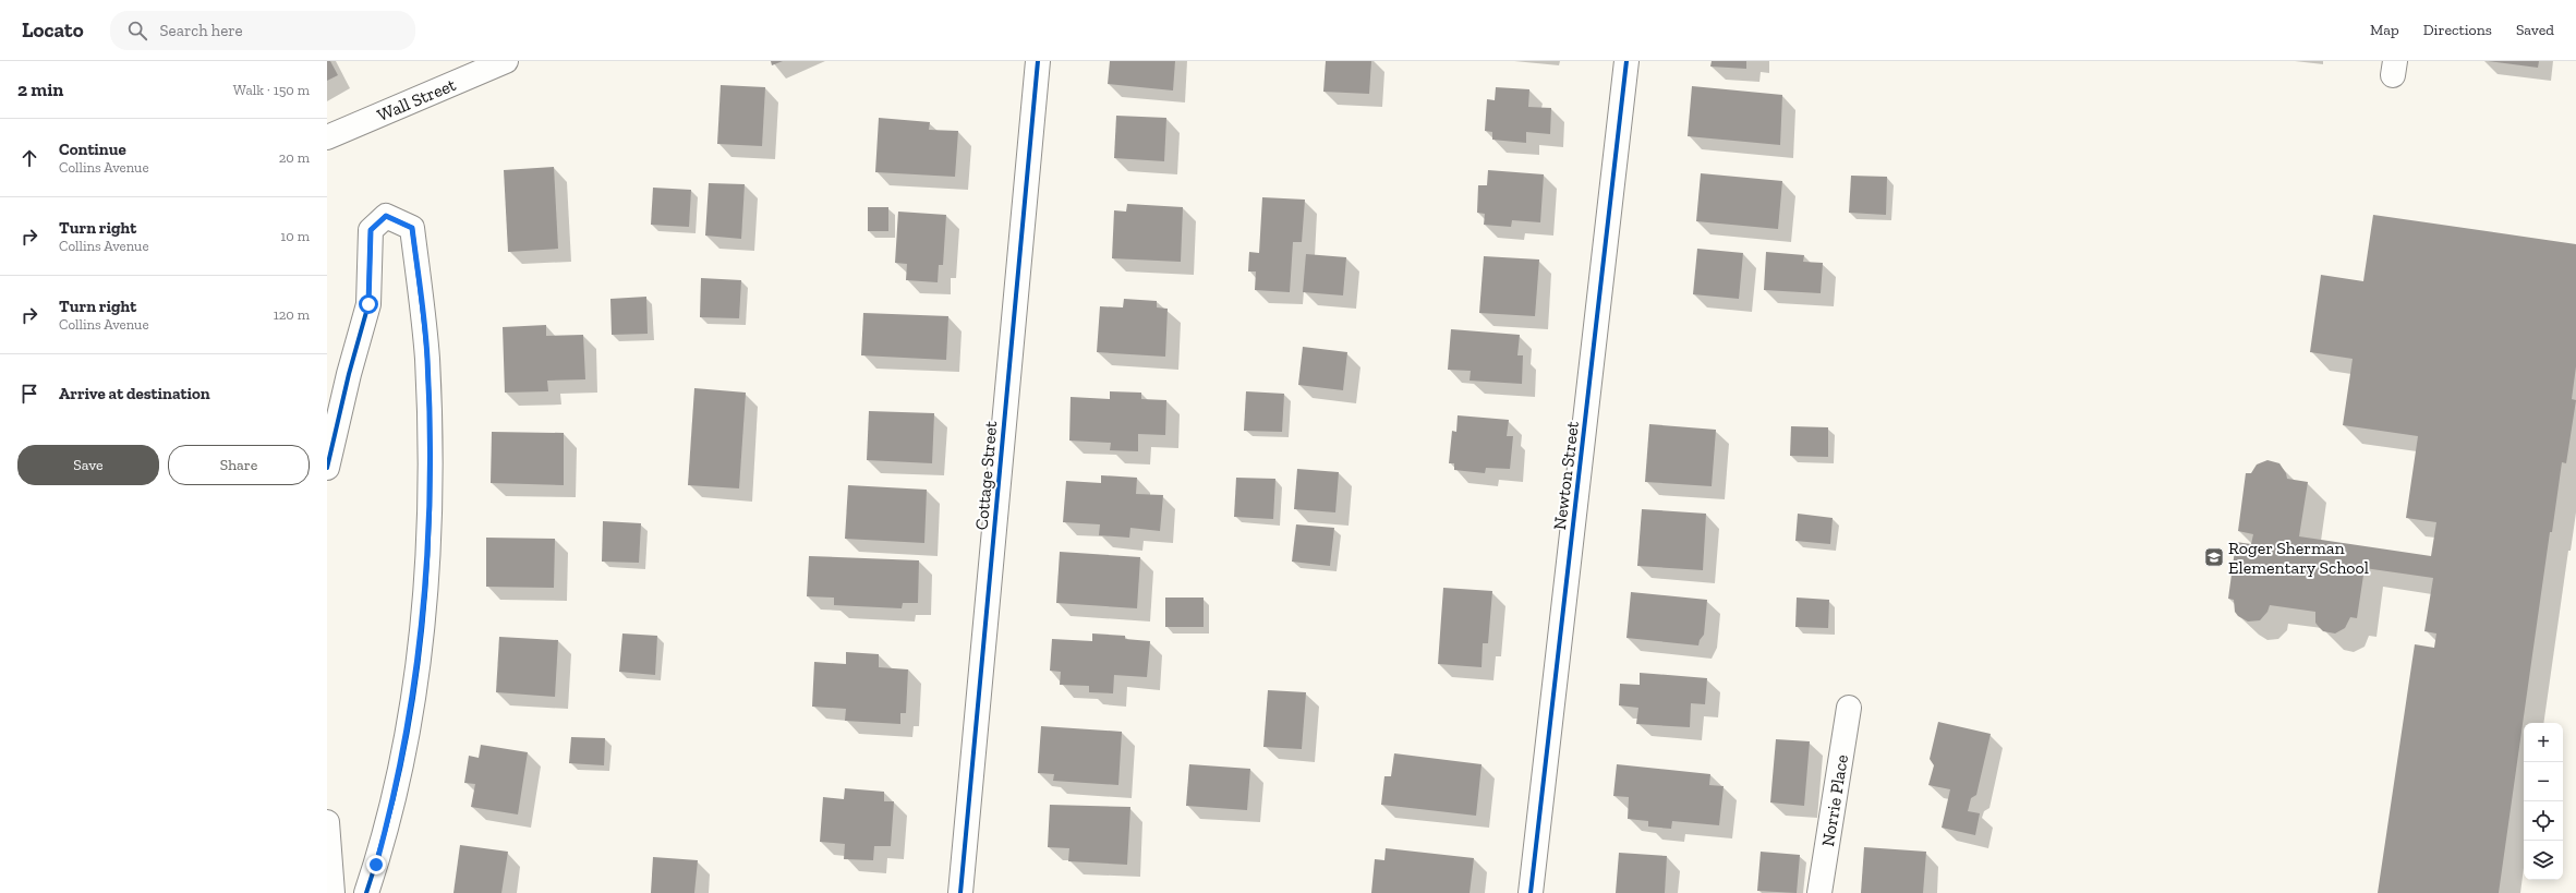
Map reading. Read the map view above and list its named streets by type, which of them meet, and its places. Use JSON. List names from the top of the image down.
{
  "streets": {
    "street": [
      "Wall Street",
      "Cottage Street",
      "Newton Street",
      "Norrie Place"
    ]
  },
  "places": {
    "school or university": ["Roger Sherman Elementary School"]
  },
  "page": {
    "header": "Locato",
    "search": "Search here",
    "nav": ["Map", "Directions", "Saved"],
    "heading": ["2 min", "Walk · 150 m"],
    "list": [
      ["Continue", "Collins Avenue", "20 m"],
      ["Turn right", "Collins Avenue", "10 m"],
      ["Turn right", "Collins Avenue", "120 m"],
      "Arrive at destination"
    ],
    "buttons": ["Save", "Share"],
    "map_buttons": ["+", "−"]
  }
}
